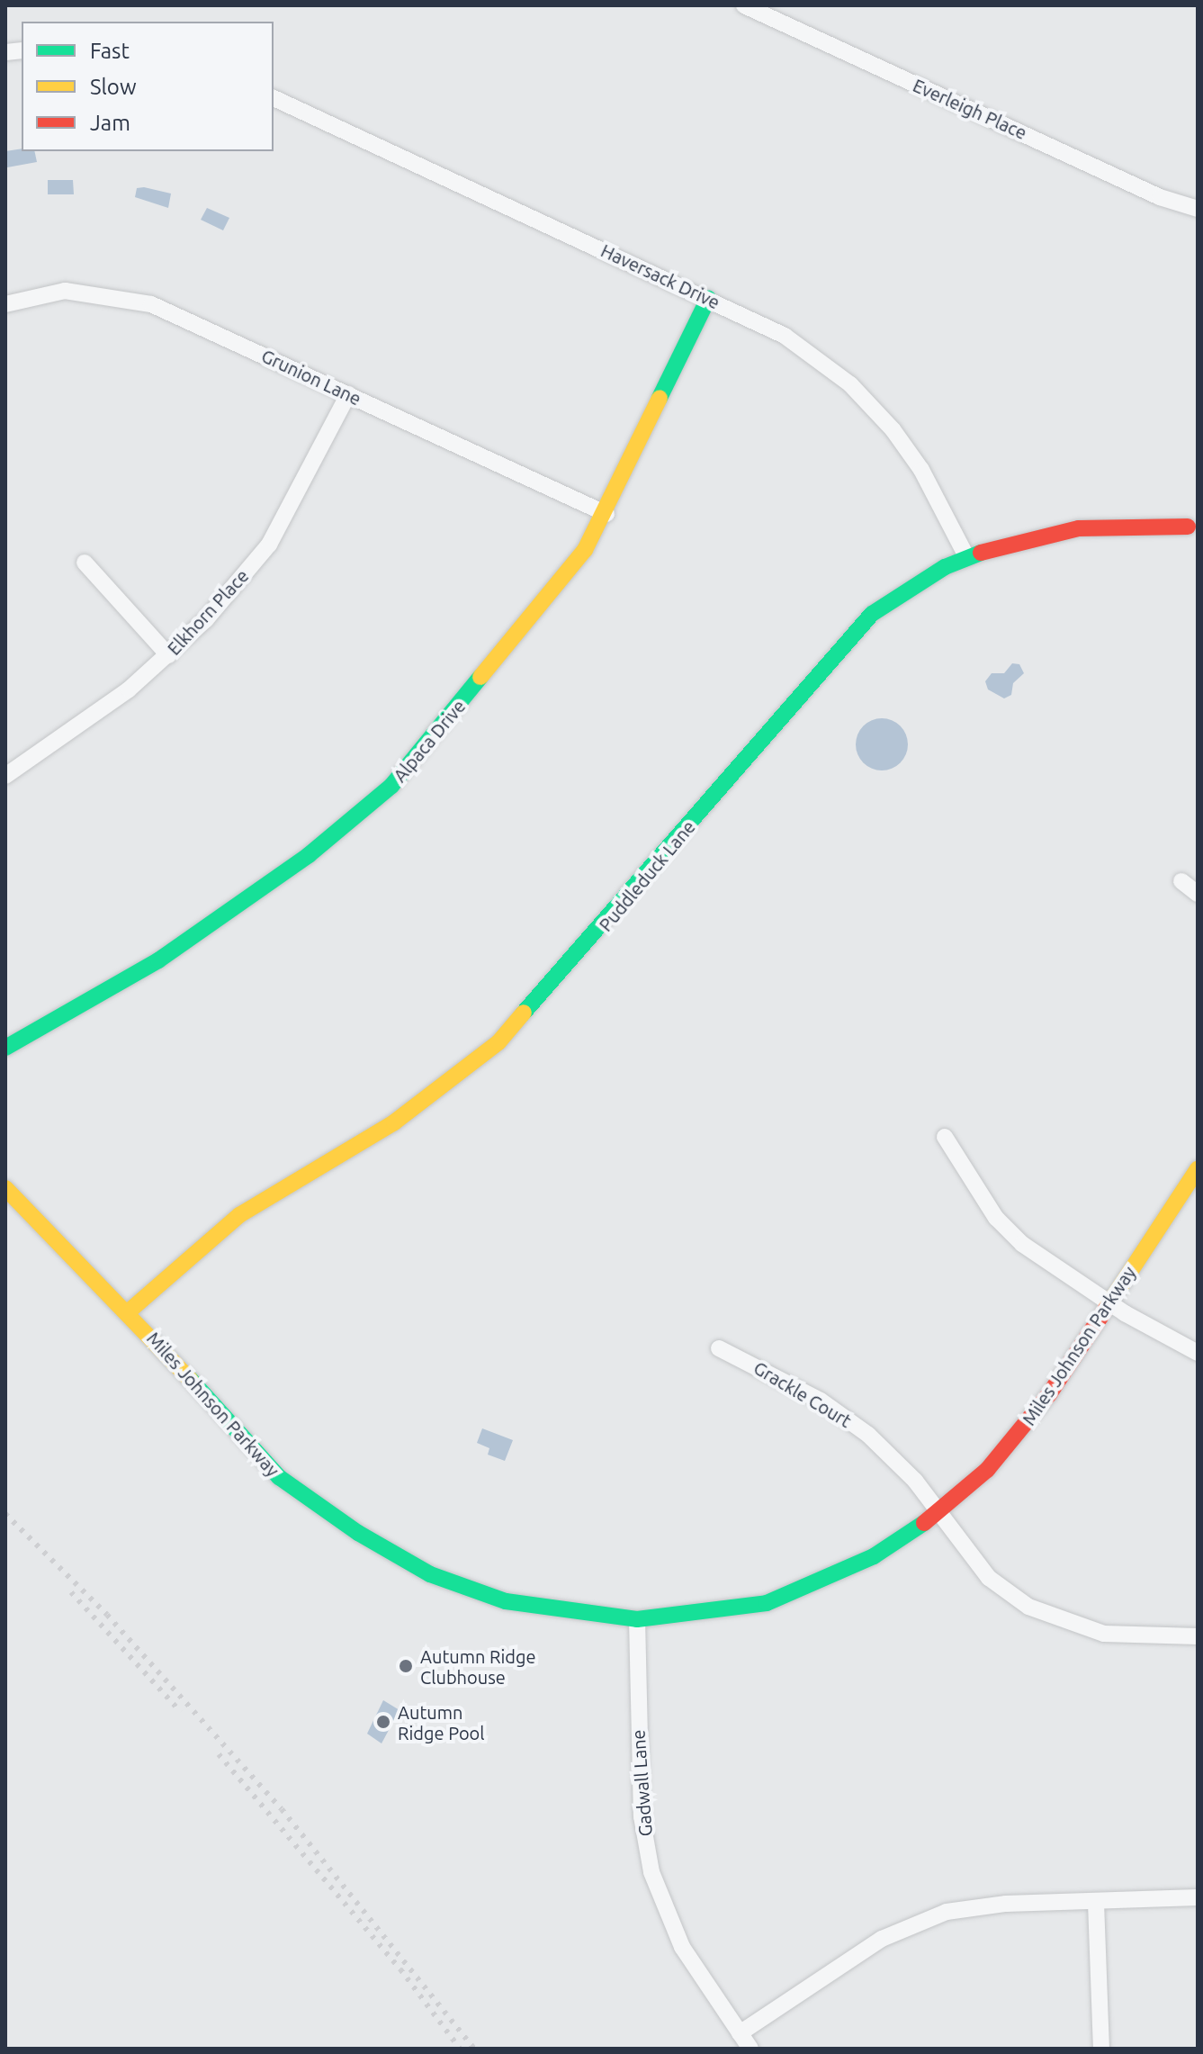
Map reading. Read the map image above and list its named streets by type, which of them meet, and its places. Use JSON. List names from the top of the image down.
{
  "streets": {
    "street": [
      "Everleigh Place",
      "Haversack Drive",
      "Grunion Lane",
      "Elkhorn Place",
      "Alpaca Drive",
      "Puddleduck Lane",
      "Miles Johnson Parkway",
      "Grackle Court",
      "Gadwall Lane"
    ]
  },
  "crossings": [
    ["Haversack Drive", "Alpaca Drive"],
    ["Haversack Drive", "Puddleduck Lane"],
    ["Grunion Lane", "Elkhorn Place"],
    ["Grunion Lane", "Alpaca Drive"],
    ["Puddleduck Lane", "Miles Johnson Parkway"],
    ["Miles Johnson Parkway", "Grackle Court"],
    ["Miles Johnson Parkway", "Gadwall Lane"]
  ],
  "places": ["Autumn Ridge Clubhouse", "Autumn Ridge Pool"],
  "legend": ["Fast", "Slow", "Jam"]
}
